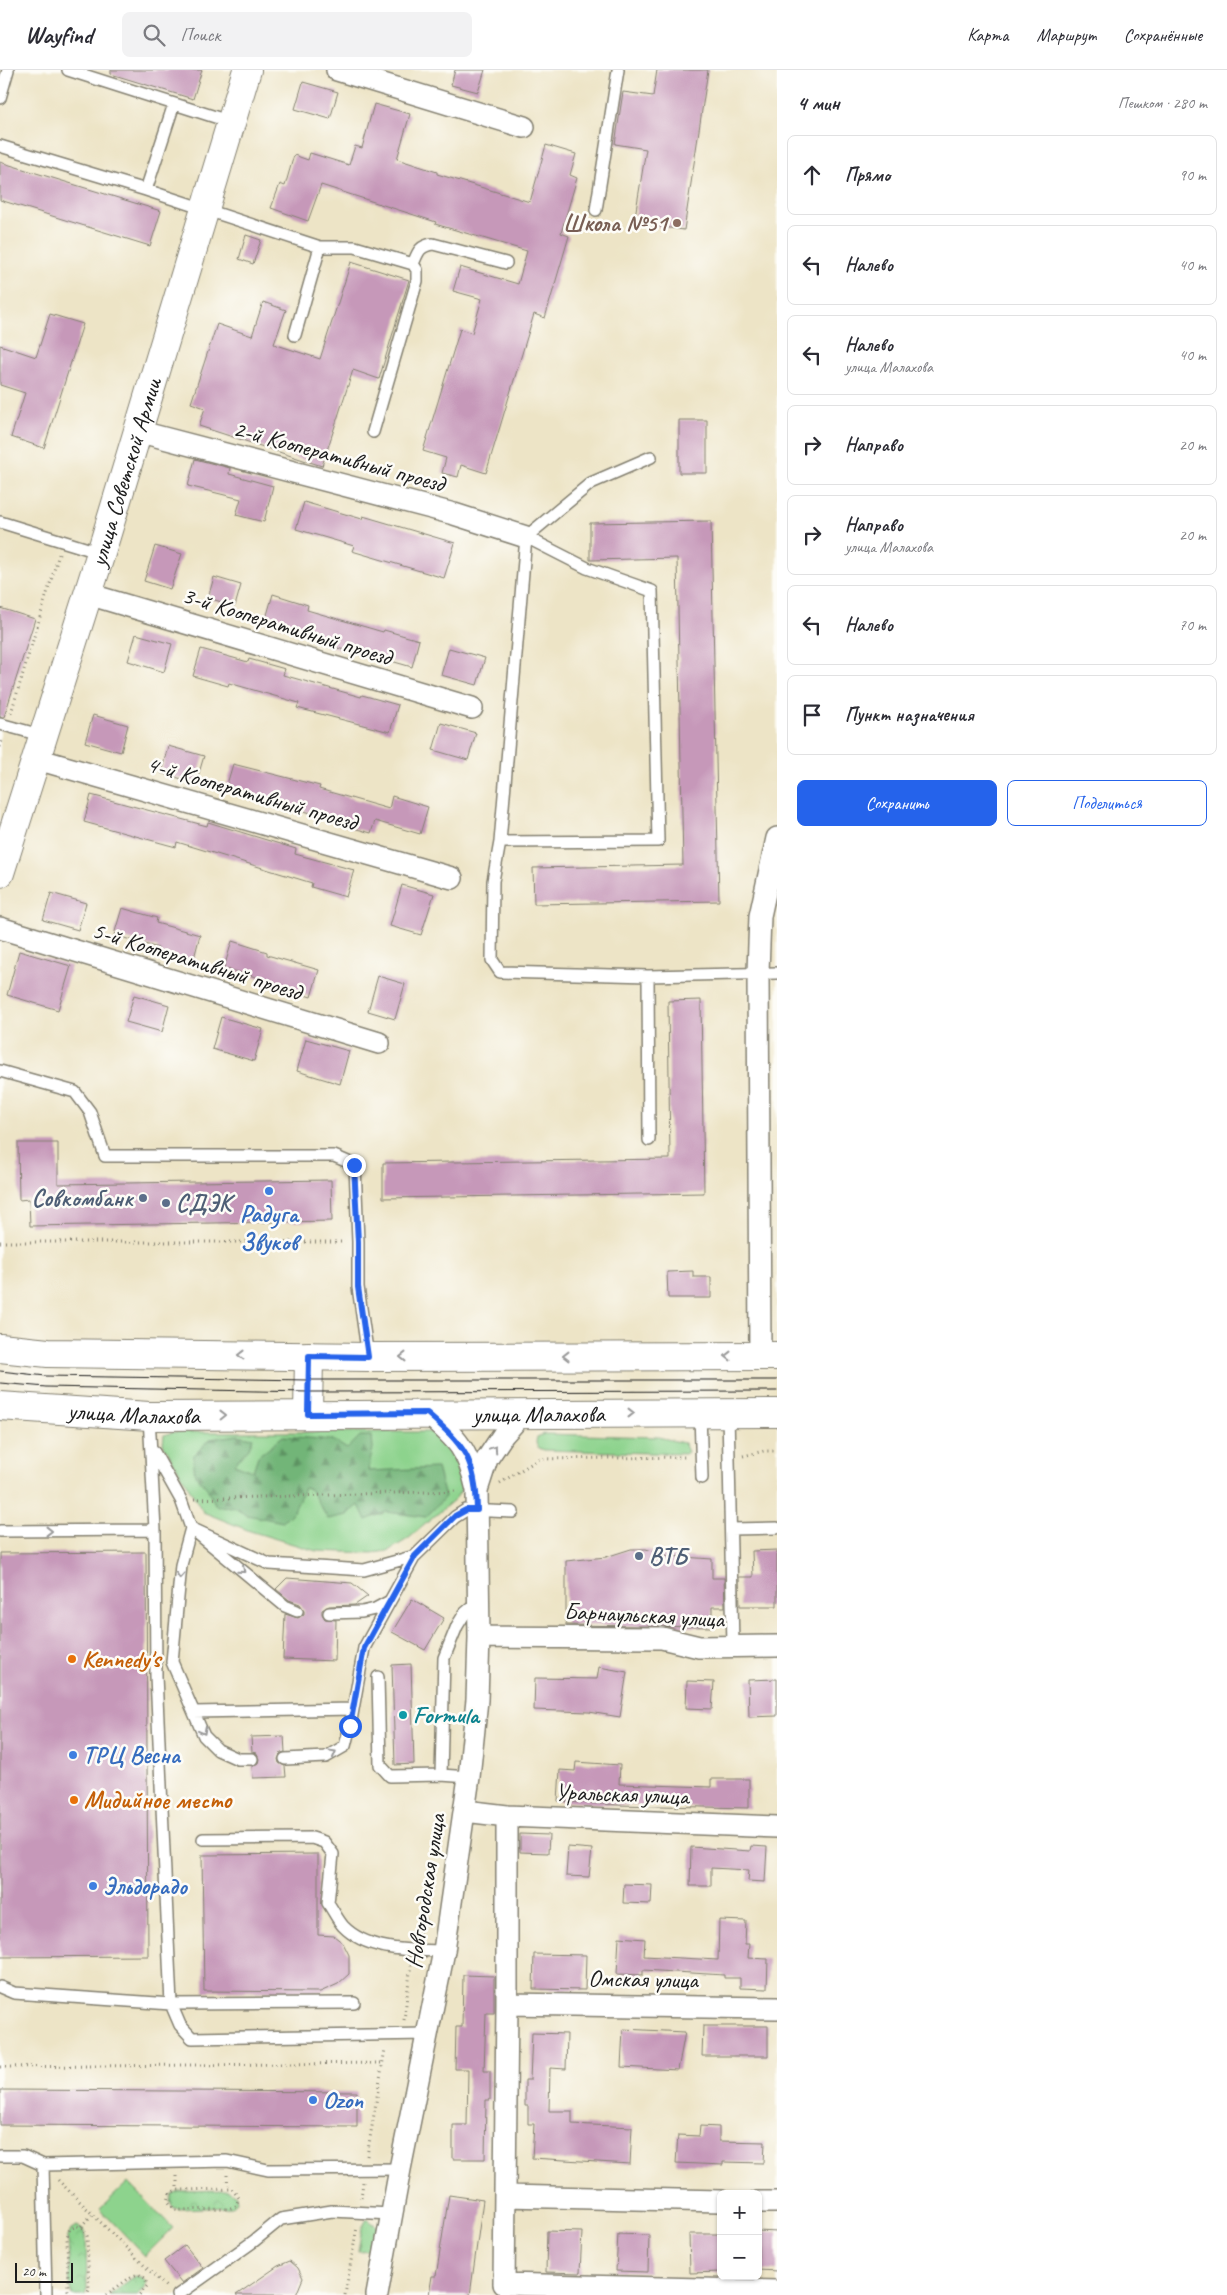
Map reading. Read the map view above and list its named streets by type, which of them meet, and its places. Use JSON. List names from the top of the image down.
{
  "streets": {
    "main road": ["улица Советской Армии", "улица Малахова"],
    "street": [
      "2-й Кооперативный проезд",
      "3-й Кооперативный проезд",
      "4-й Кооперативный проезд",
      "5-й Кооперативный проезд",
      "Барнаульская улица",
      "Уральская улица",
      "Новгородская улица",
      "Омская улица"
    ]
  },
  "crossings": [
    ["2-й Кооперативный проезд", "улица Советской Армии"],
    ["улица Советской Армии", "3-й Кооперативный проезд"],
    ["улица Советской Армии", "4-й Кооперативный проезд"],
    ["Барнаульская улица", "Новгородская улица"],
    ["Уральская улица", "Новгородская улица"]
  ],
  "places": [
    "Школа №51",
    "Радуга Звуков",
    "Совкомбанк",
    "СДЭК",
    "ВТБ",
    "Kennedy's",
    "Formula",
    "ТРЦ Весна",
    "Мидийное место",
    "Эльдорадо",
    "Ozon"
  ],
  "scale_bar": "20 m",
  "page": {
    "header": "Wayfind",
    "search": "Поиск",
    "nav": ["Карта", "Маршрут", "Сохранённые"],
    "heading": ["4 мин", "Пешком · 280 m"],
    "list": [
      ["Прямо", "90 m"],
      ["Налево", "40 m"],
      ["Налево", "улица Малахова", "40 m"],
      ["Направо", "20 m"],
      ["Направо", "улица Малахова", "20 m"],
      ["Налево", "70 m"],
      "Пункт назначения"
    ],
    "buttons": ["Сохранить", "Поделиться"],
    "map_buttons": ["+", "−"],
    "scale": "20 m"
  }
}
